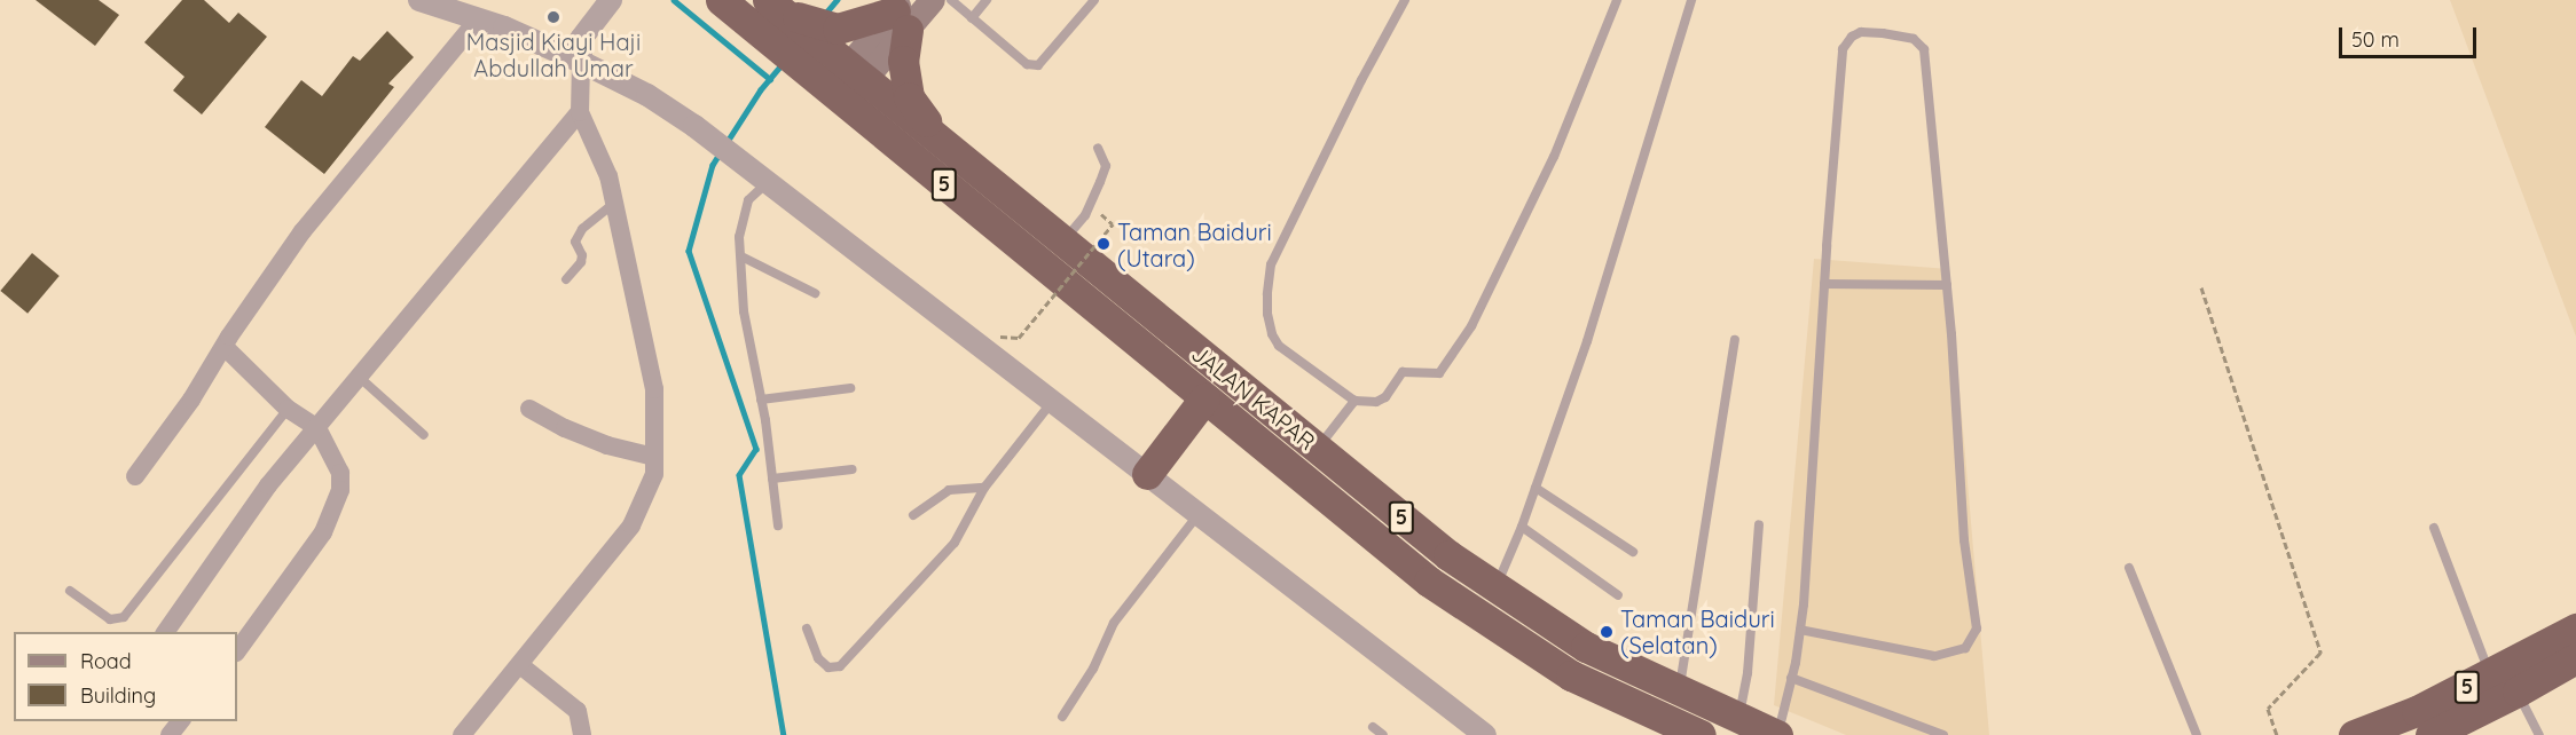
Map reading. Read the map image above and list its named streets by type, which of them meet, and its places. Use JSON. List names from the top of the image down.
{
  "streets": {
    "highway": ["5", "JALAN KAPAR"]
  },
  "places": ["Masjid Kiayi Haji Abdullah Umar", "Taman Baiduri (Utara)", "Taman Baiduri (Selatan)"],
  "legend": ["Road", "Building"],
  "scale_bar": "50 m"
}
